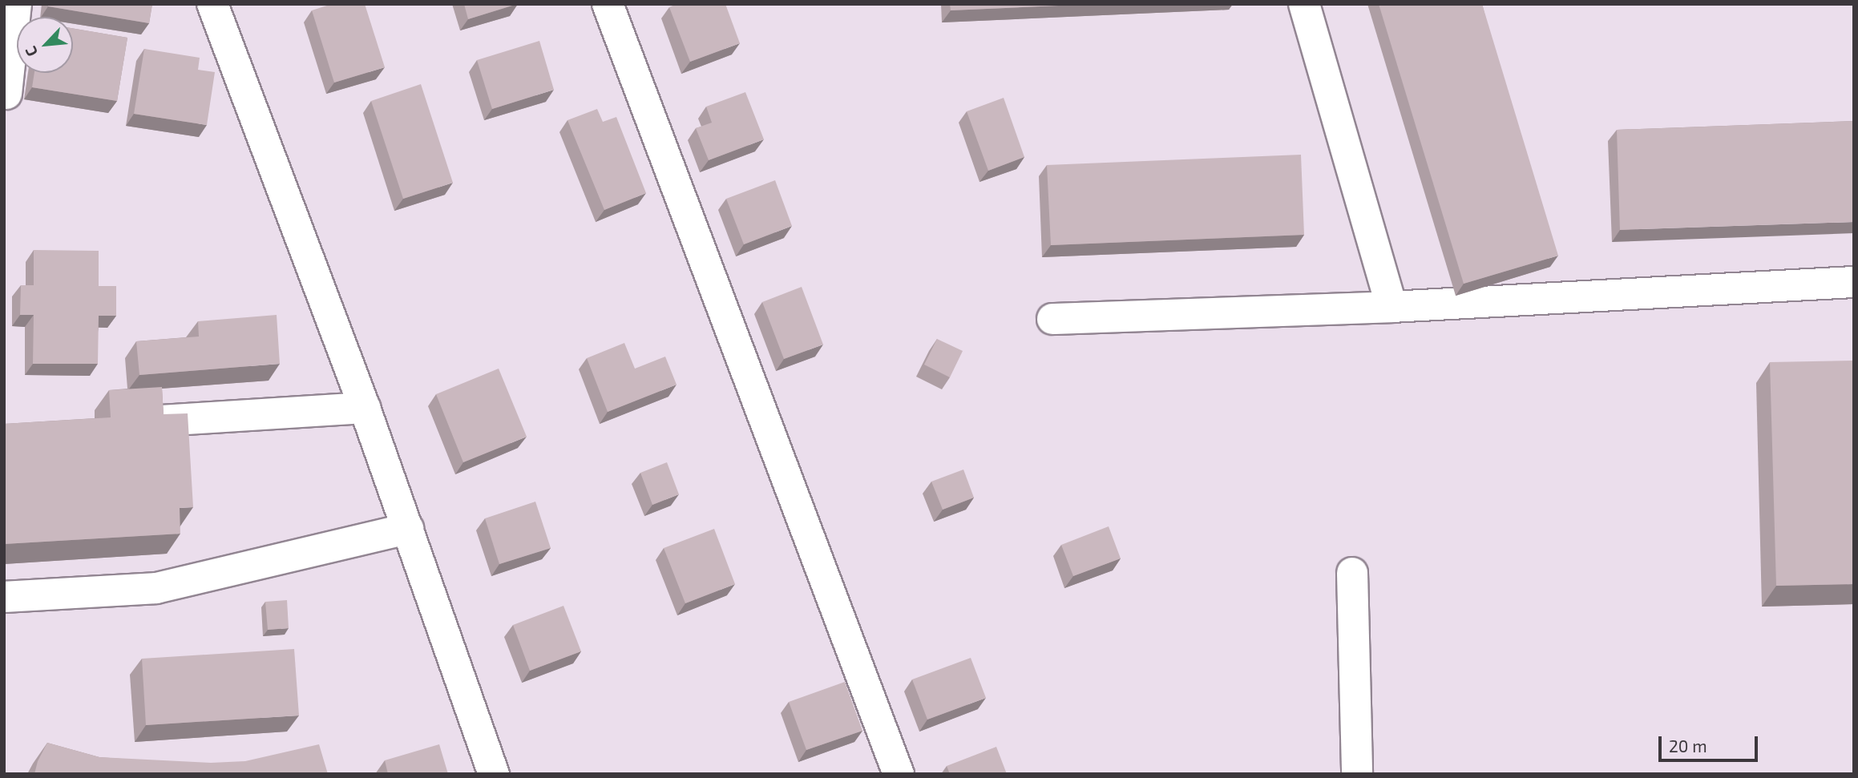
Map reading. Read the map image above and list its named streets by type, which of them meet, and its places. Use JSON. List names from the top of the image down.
{
  "scale_bar": "20 m",
  "north": "bottom left"
}
